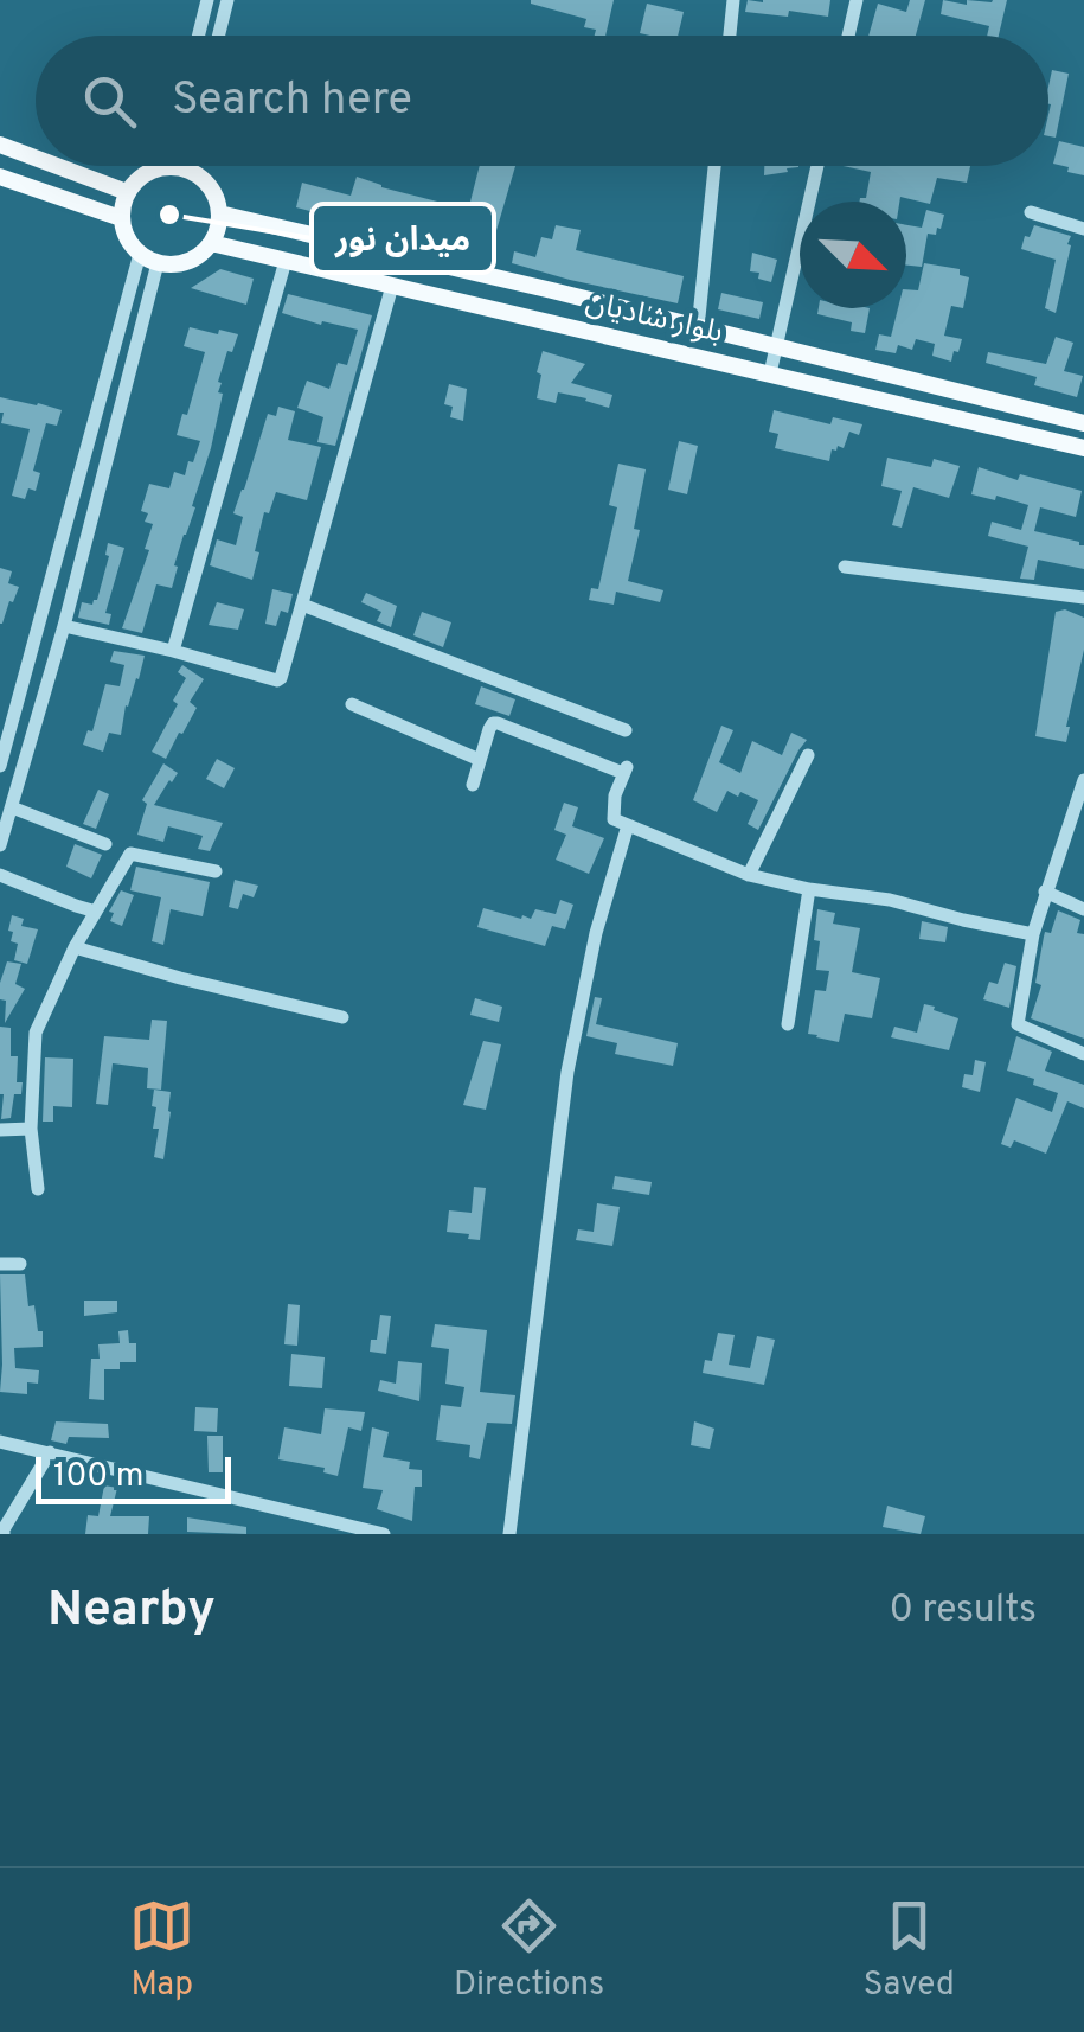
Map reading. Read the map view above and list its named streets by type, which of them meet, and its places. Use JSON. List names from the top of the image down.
{
  "streets": {
    "main road": ["بلوار شادیان"]
  },
  "places": ["میدان نور"],
  "scale_bar": "100 m",
  "north": "bottom right",
  "page": {
    "search": "Search here",
    "scale": "100 m",
    "heading": ["Nearby", "0 results"],
    "nav": ["Map", "Directions", "Saved"]
  }
}
